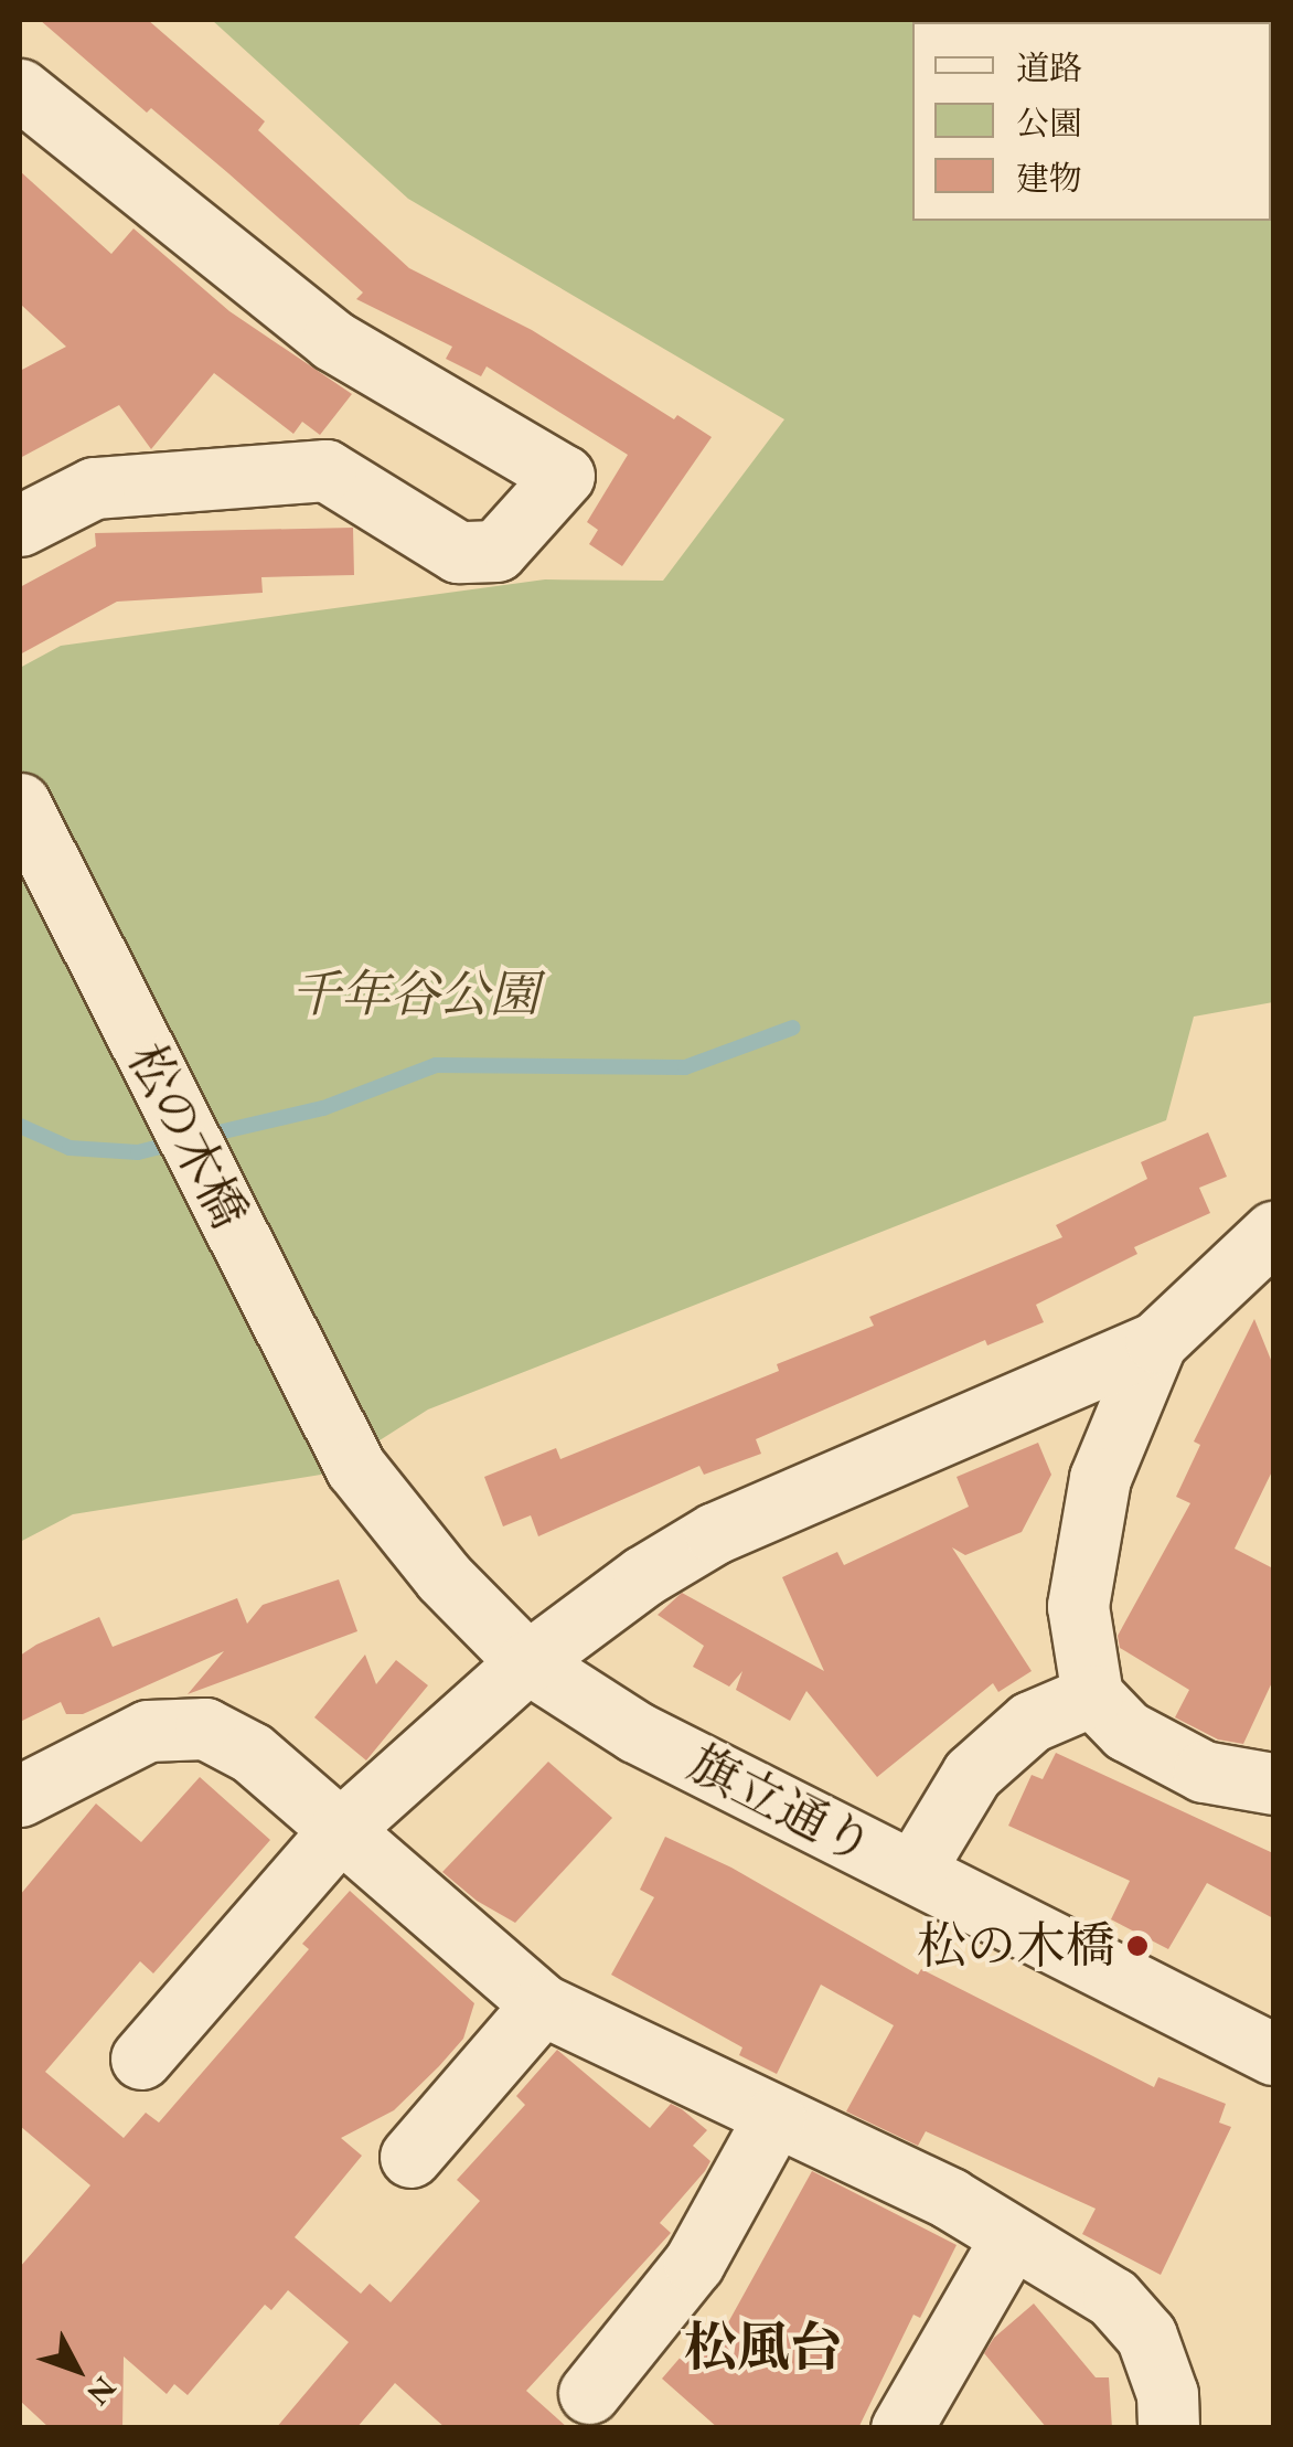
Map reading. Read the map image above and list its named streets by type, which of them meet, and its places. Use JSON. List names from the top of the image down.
{
  "streets": {
    "street": ["松の木橋", "旗立通り"]
  },
  "crossings": [
    ["松の木橋", "旗立通り"]
  ],
  "districts": ["松風台"],
  "parks": ["千年谷公園"],
  "places": ["松の木橋"],
  "legend": ["道路", "公園", "建物"],
  "north": "bottom right"
}
